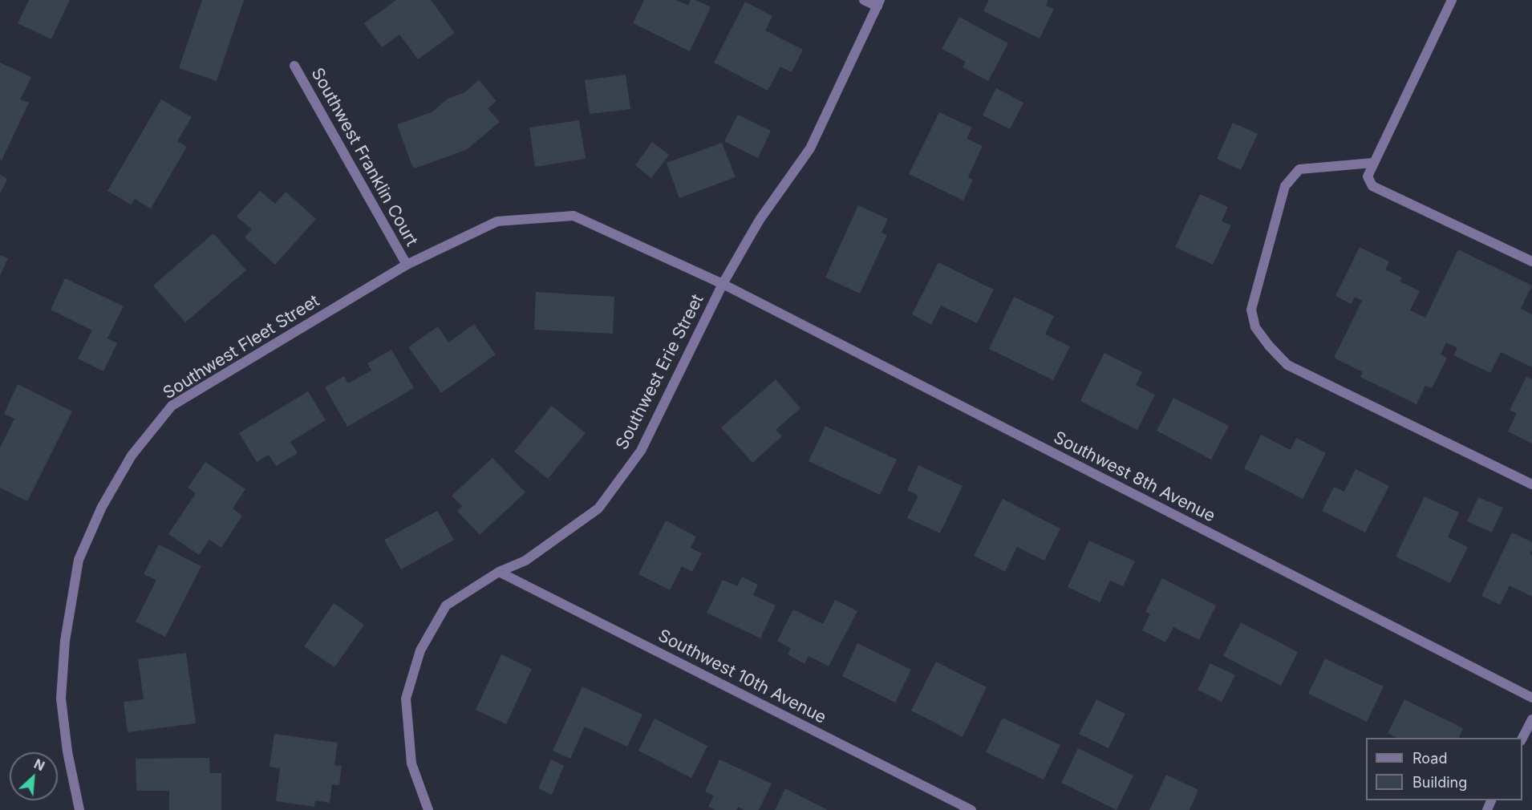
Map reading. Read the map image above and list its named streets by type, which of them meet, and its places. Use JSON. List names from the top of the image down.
{
  "streets": {
    "street": [
      "Southwest Franklin Court",
      "Southwest Fleet Street",
      "Southwest Erie Street",
      "Southwest 8th Avenue",
      "Southwest 10th Avenue"
    ]
  },
  "crossings": [
    ["Southwest Franklin Court", "Southwest Fleet Street"],
    ["Southwest Fleet Street", "Southwest Erie Street"],
    ["Southwest Fleet Street", "Southwest 8th Avenue"],
    ["Southwest Erie Street", "Southwest 8th Avenue"],
    ["Southwest Erie Street", "Southwest 10th Avenue"]
  ],
  "legend": ["Road", "Building"],
  "north": "top right"
}
